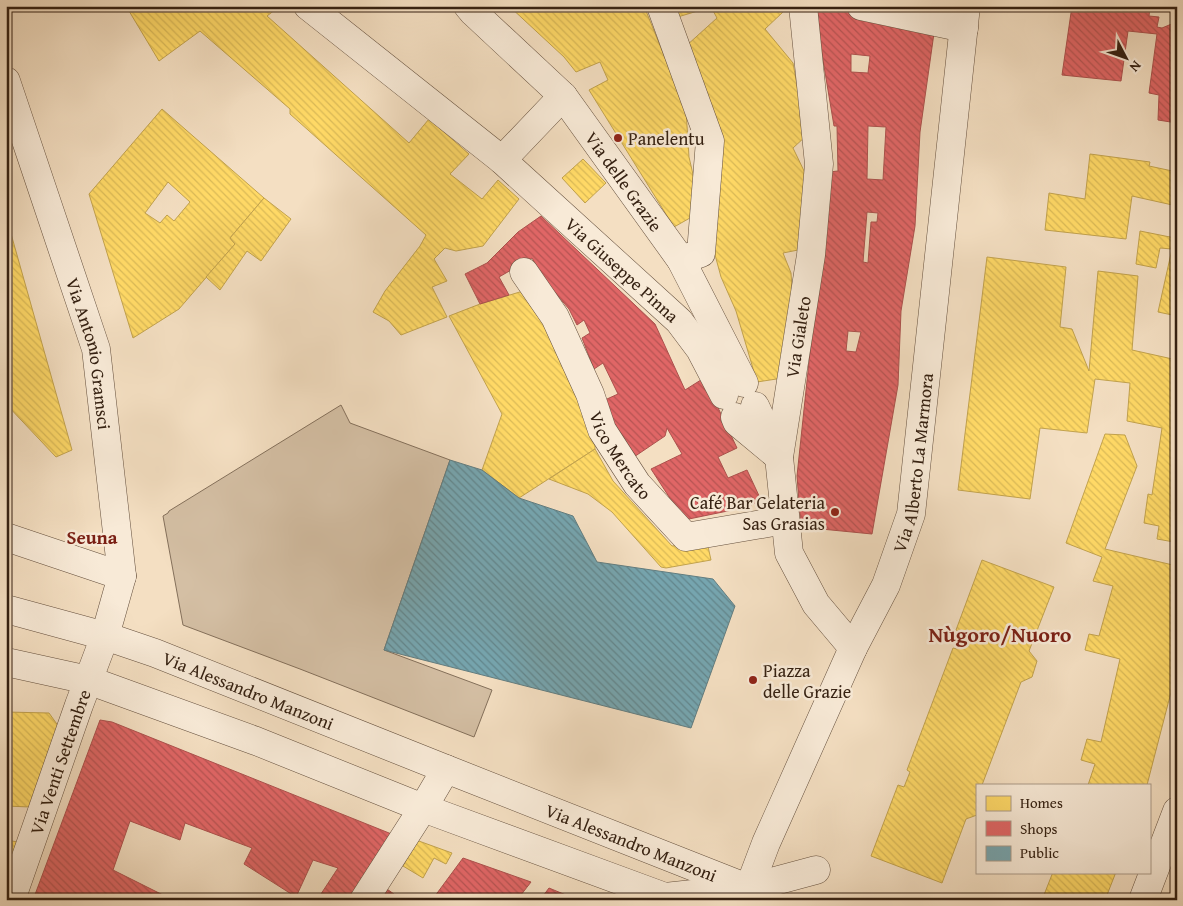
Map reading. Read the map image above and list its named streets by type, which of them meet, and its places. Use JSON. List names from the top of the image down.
{
  "streets": {
    "street": [
      "Via delle Grazie",
      "Via Giuseppe Pinna",
      "Via Gialeto",
      "Via Antonio Gramsci",
      "Vico Mercato",
      "Via Alberto La Marmora",
      "Via Alessandro Manzoni",
      "Via Venti Settembre"
    ]
  },
  "crossings": [
    ["Via delle Grazie", "Via Giuseppe Pinna"],
    ["Via delle Grazie", "Via Gialeto"],
    ["Via Gialeto", "Vico Mercato"],
    ["Via Gialeto", "Via Alberto La Marmora"],
    ["Via Antonio Gramsci", "Via Alessandro Manzoni"],
    ["Via Alberto La Marmora", "Via Alessandro Manzoni"],
    ["Via Alessandro Manzoni", "Via Venti Settembre"]
  ],
  "districts": ["Seuna", "Nùgoro/Nuoro"],
  "places": ["Panelentu", "Café Bar Gelateria Sas Grasias", "Piazza delle Grazie"],
  "legend": ["Homes", "Shops", "Public"],
  "north": "bottom right"
}
